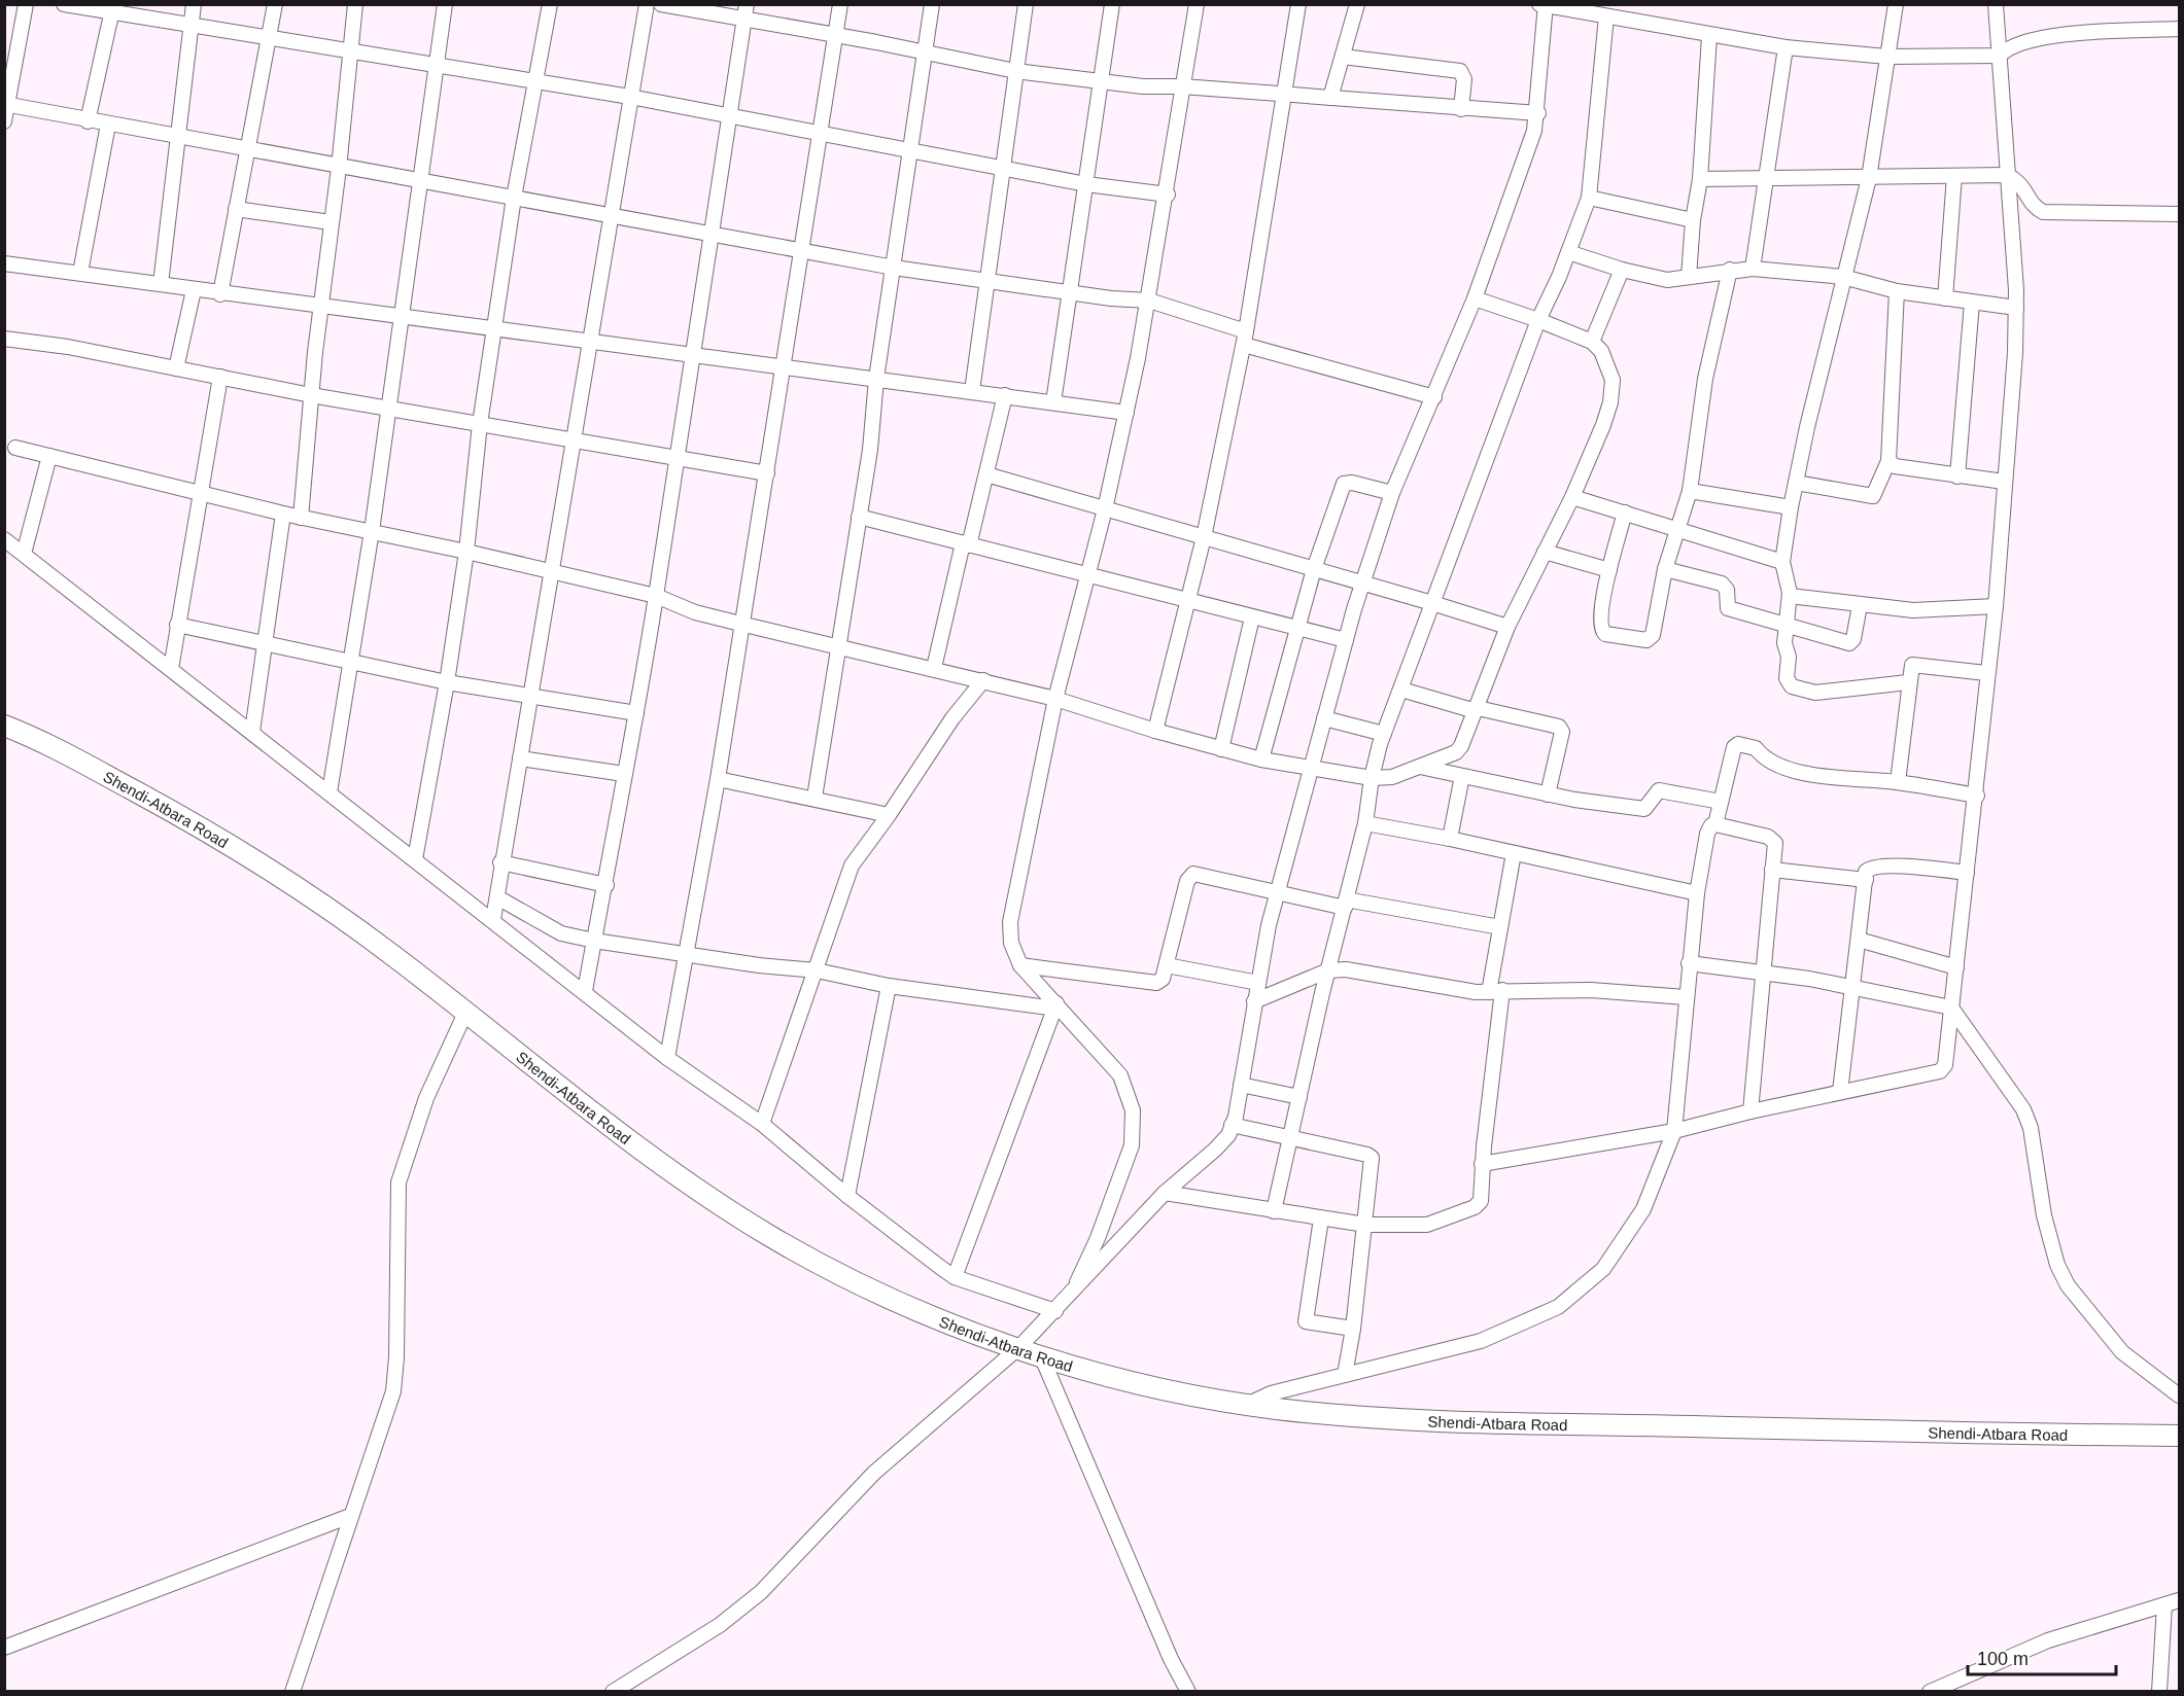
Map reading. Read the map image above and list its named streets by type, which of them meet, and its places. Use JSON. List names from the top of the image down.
{
  "streets": {
    "highway": ["Shendi-Atbara Road"]
  },
  "scale_bar": "100 m"
}
